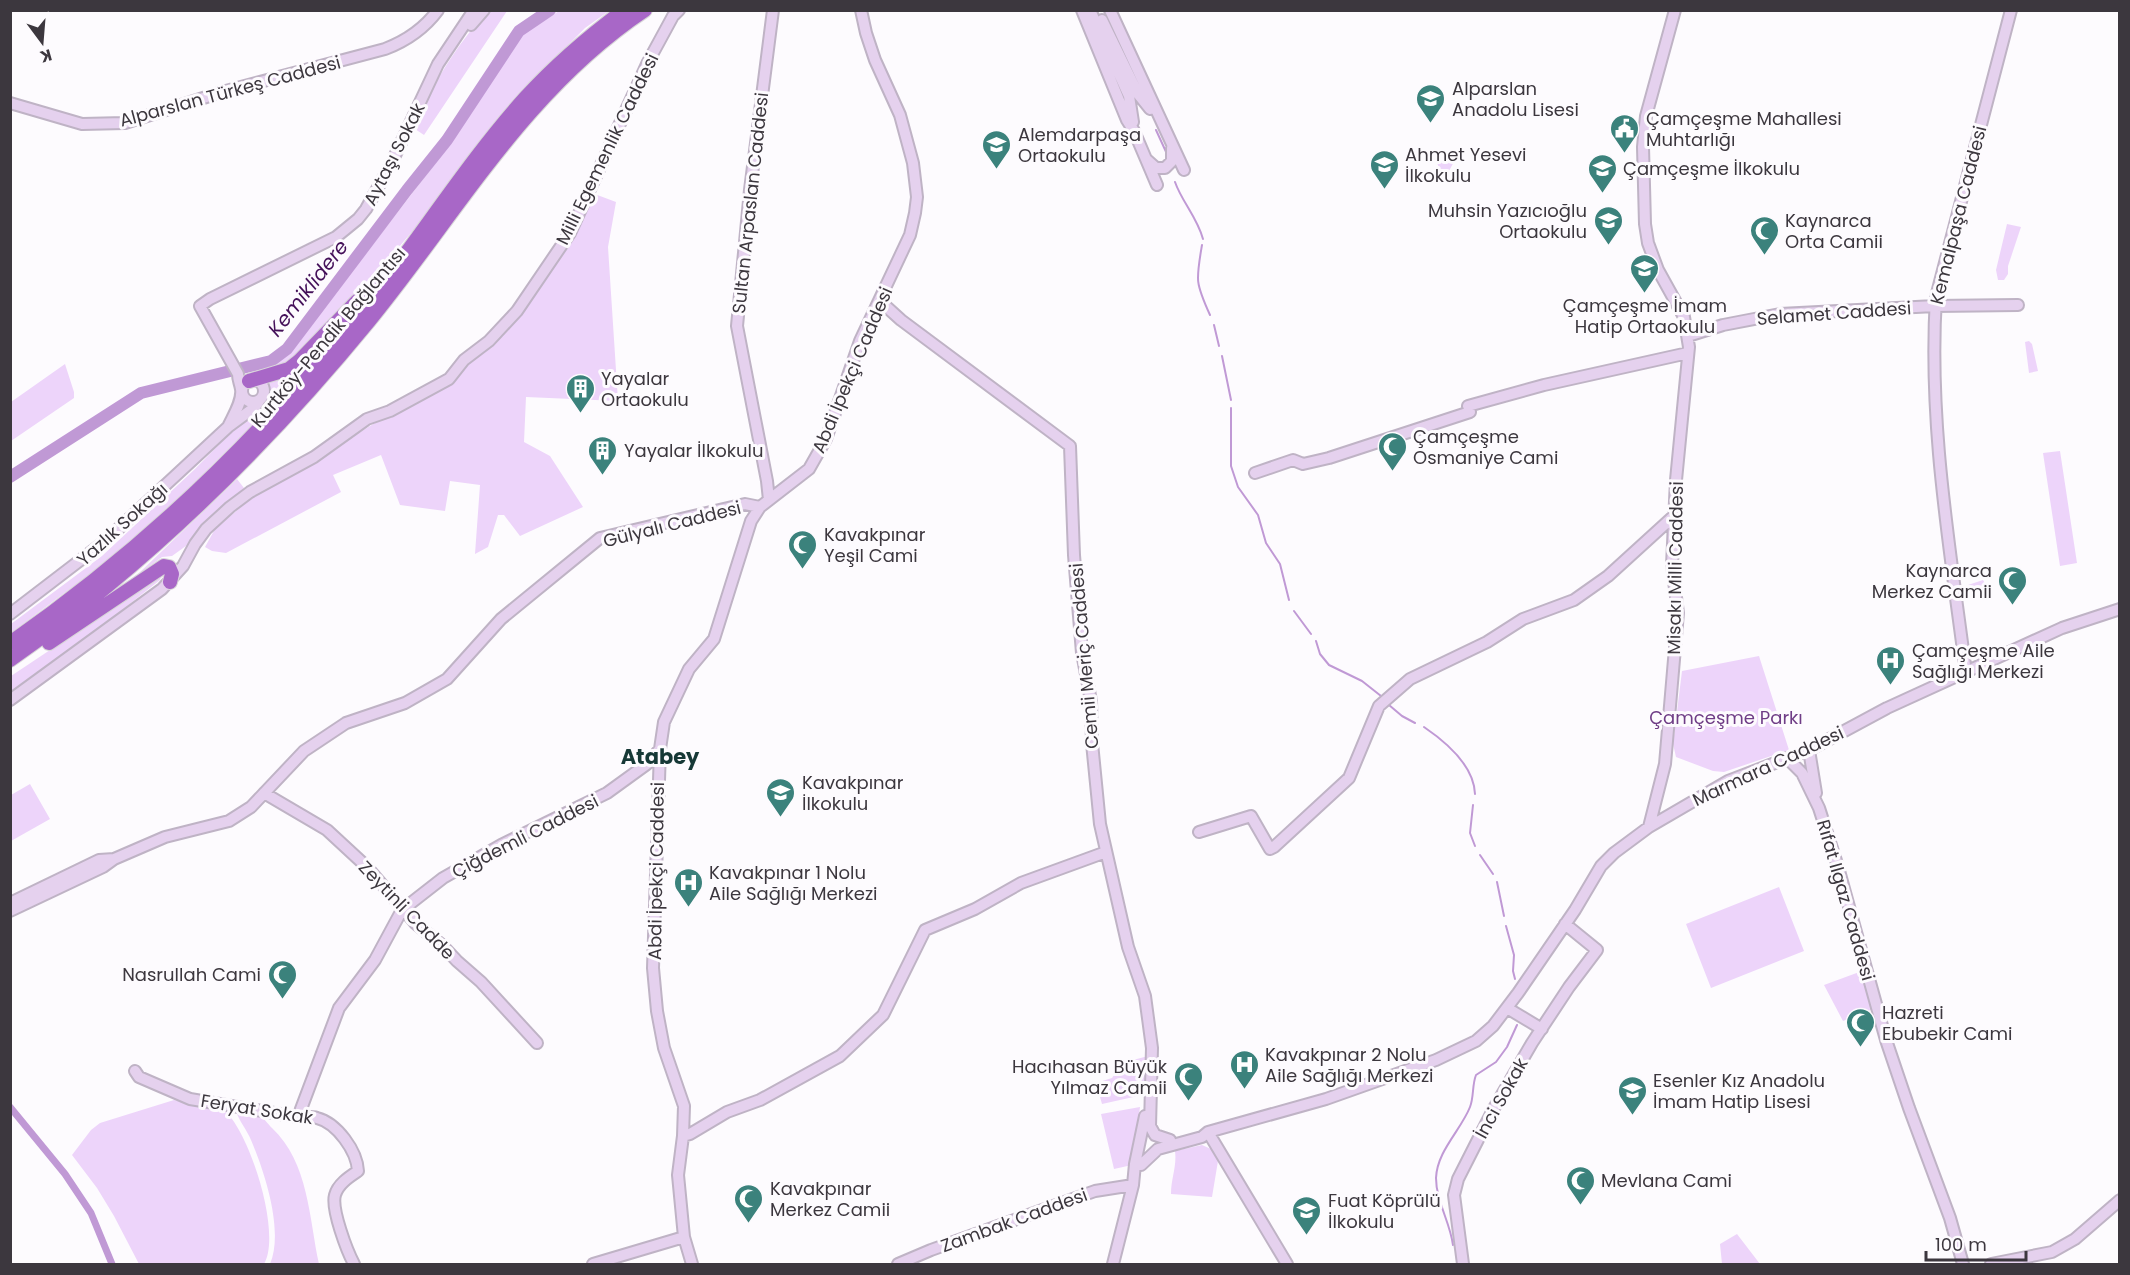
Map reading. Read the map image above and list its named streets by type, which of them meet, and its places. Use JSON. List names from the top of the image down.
{
  "streets": {
    "highway": ["Kurtköy-Pendik Bağlantısı"],
    "street": [
      "Alparslan Türkeş Caddesi",
      "Milli Egemenlik Caddesi",
      "Aytaşı Sokak",
      "Sultan Arpaslan Caddesi",
      "Kemalpaşa Caddesi",
      "Selamet Caddesi",
      "Abdi İpekçi Caddesi",
      "Yazlık Sokağı",
      "Gülyalı Caddesi",
      "Misakı Milli Caddesi",
      "Cemii Meriç Caddesi",
      "Marmara Caddesi",
      "Çiğdemli Caddesi",
      "Rıfat Ilgaz Caddesi",
      "Zeytinli Cadde",
      "İnci Sokak",
      "Feryat Sokak",
      "Zambak Caddesi"
    ]
  },
  "crossings": [
    ["Aytaşı Sokak", "Yazlık Sokağı"],
    ["Sultan Arpaslan Caddesi", "Abdi İpekçi Caddesi"],
    ["Sultan Arpaslan Caddesi", "Gülyalı Caddesi"],
    ["Kemalpaşa Caddesi", "Selamet Caddesi"],
    ["Kemalpaşa Caddesi", "Marmara Caddesi"],
    ["Selamet Caddesi", "Misakı Milli Caddesi"],
    ["Abdi İpekçi Caddesi", "Gülyalı Caddesi"],
    ["Abdi İpekçi Caddesi", "Cemii Meriç Caddesi"],
    ["Abdi İpekçi Caddesi", "Çiğdemli Caddesi"],
    ["Gülyalı Caddesi", "Zeytinli Cadde"],
    ["Misakı Milli Caddesi", "Marmara Caddesi"],
    ["Marmara Caddesi", "Rıfat Ilgaz Caddesi"],
    ["Çiğdemli Caddesi", "Zeytinli Cadde"],
    ["Çiğdemli Caddesi", "Feryat Sokak"]
  ],
  "districts": ["Atabey"],
  "water": ["Kemiklidere"],
  "parks": ["Çamçeşme Parkı"],
  "places": {
    "school or university": [
      "Alparslan Anadolu Lisesi",
      "Alemdarpaşa Ortaokulu",
      "Ahmet Yesevi İlkokulu",
      "Çamçeşme İlkokulu",
      "Muhsin Yazıcıoğlu Ortaokulu",
      "Çamçeşme İmam Hatip Ortaokulu",
      "Kavakpınar İlkokulu",
      "Esenler Kız Anadolu İmam Hatip Lisesi",
      "Fuat Köprülü İlkokulu"
    ],
    "public building": ["Çamçeşme Mahallesi Muhtarlığı"],
    "mosque": [
      "Kaynarca Orta Camii",
      "Çamçeşme Osmaniye Cami",
      "Kavakpınar Yeşil Cami",
      "Kaynarca Merkez Camii",
      "Nasrullah Cami",
      "Hazreti Ebubekir Cami",
      "Hacıhasan Büyük Yılmaz Camii",
      "Mevlana Cami",
      "Kavakpınar Merkez Camii"
    ],
    "building": ["Yayalar Ortaokulu", "Yayalar İlkokulu"],
    "hospital": ["Çamçeşme Aile Sağlığı Merkezi", "Kavakpınar 1 Nolu Aile Sağlığı Merkezi", "Kavakpınar 2 Nolu Aile Sağlığı Merkezi"]
  },
  "scale_bar": "100 m",
  "north": "bottom"
}
